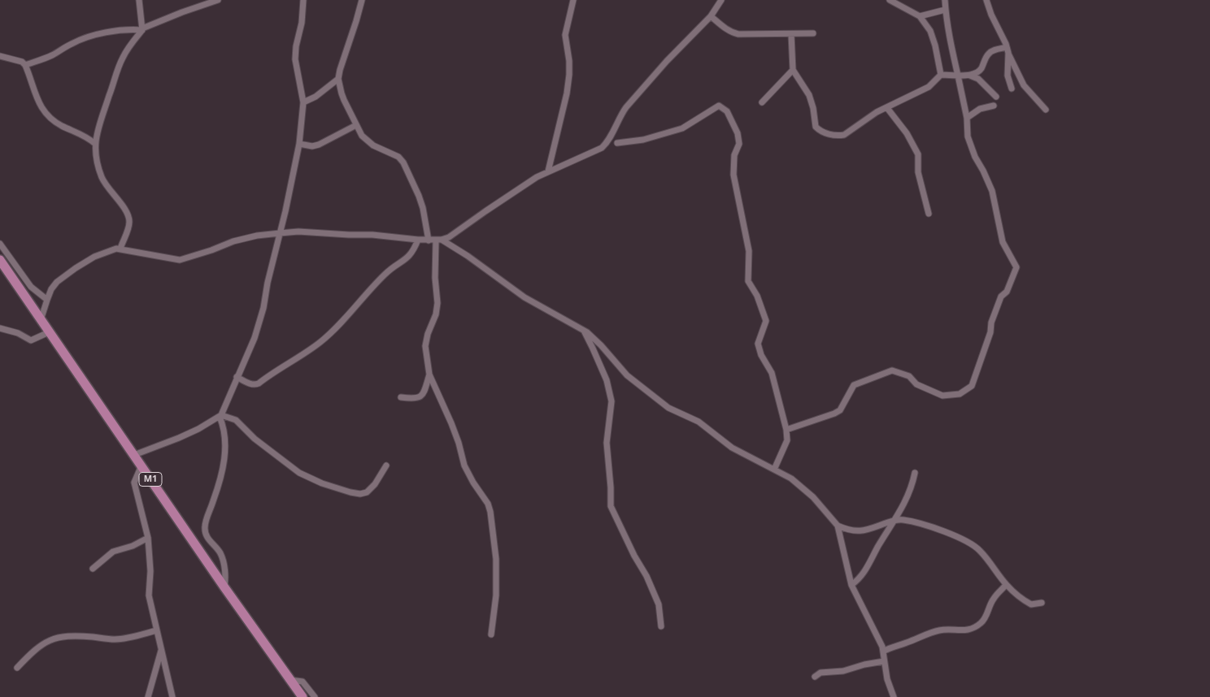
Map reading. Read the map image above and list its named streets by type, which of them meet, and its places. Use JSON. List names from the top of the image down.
{
  "streets": {
    "highway": ["M1"]
  }
}
